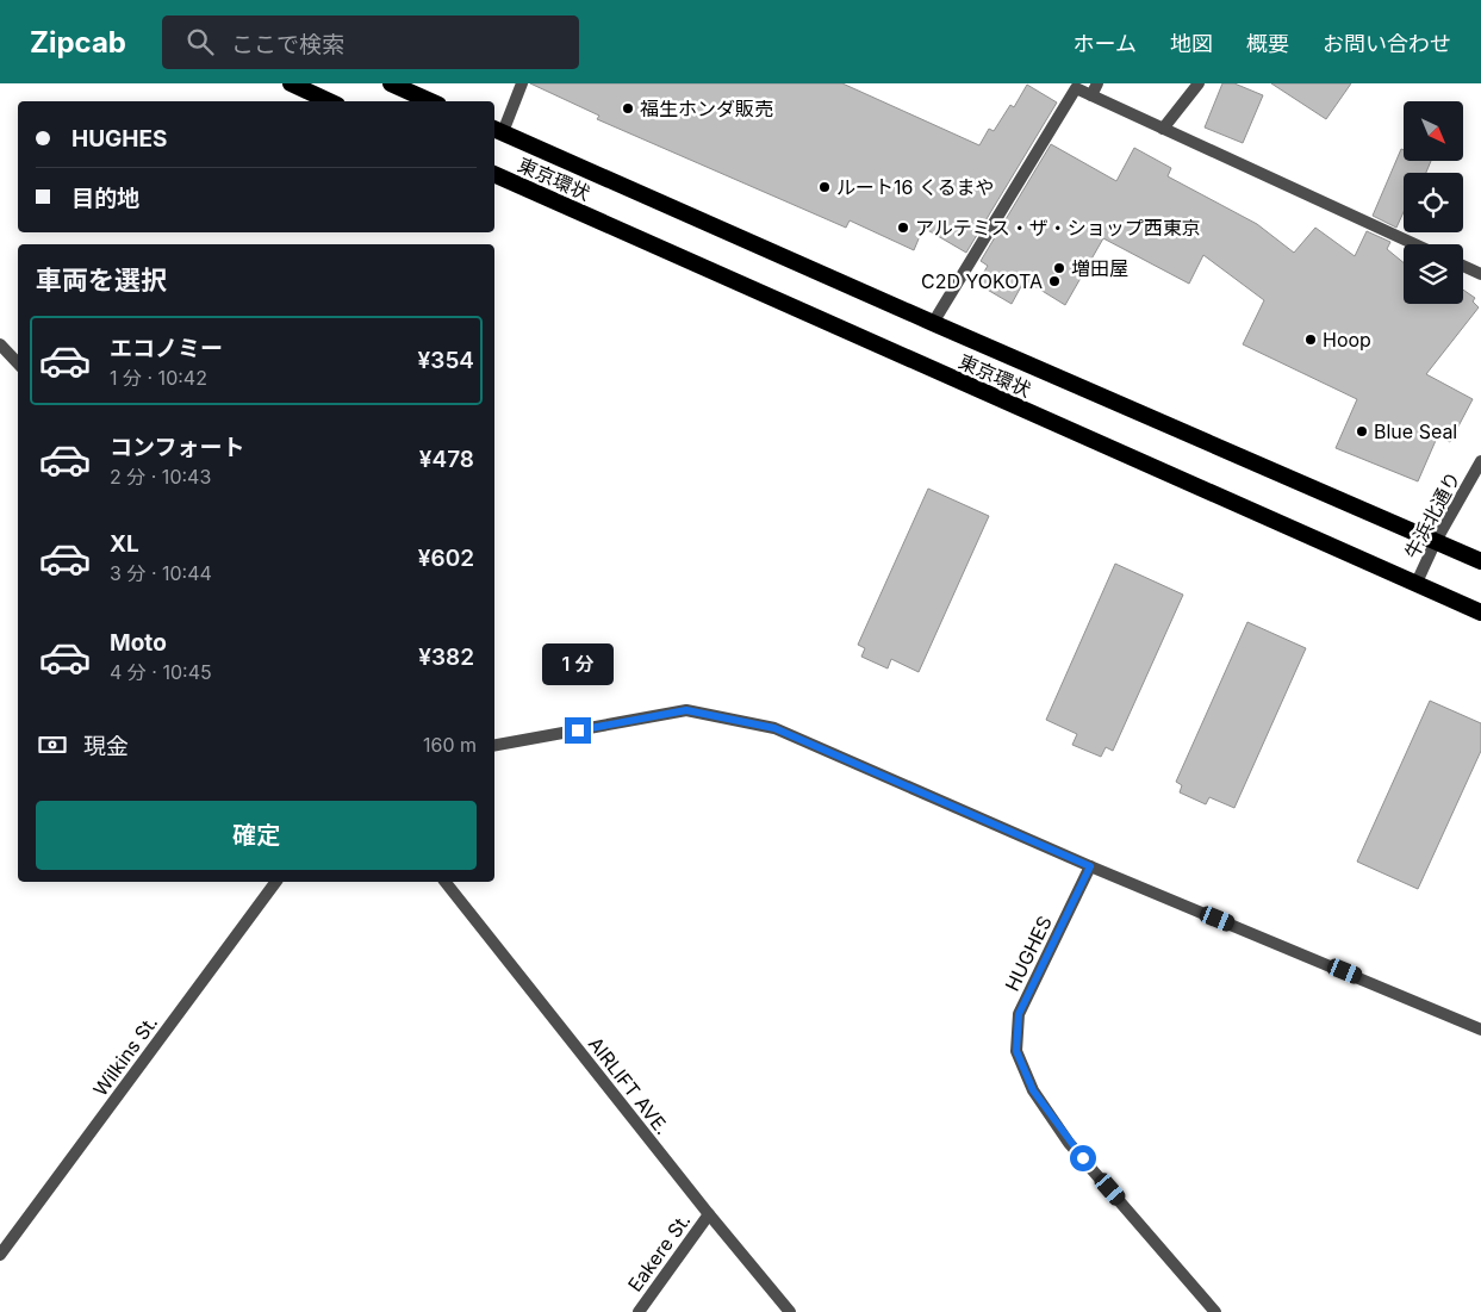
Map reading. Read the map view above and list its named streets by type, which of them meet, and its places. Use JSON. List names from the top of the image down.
{
  "streets": {
    "highway": ["東京環状"],
    "street": [
      "牛浜北通り",
      "HUGHES",
      "Wilkins St.",
      "AIRLIFT AVE.",
      "Eakere St."
    ]
  },
  "crossings": [
    ["東京環状", "牛浜北通り"],
    ["AIRLIFT AVE.", "Eakere St."]
  ],
  "places": [
    "福生ホンダ販売",
    "ルート16 くるまや",
    "アルテミス・ザ・ショップ西東京",
    "増田屋",
    "C2D YOKOTA",
    "Hoop",
    "Blue Seal"
  ],
  "north": "bottom right",
  "page": {
    "header": "Zipcab",
    "search": "ここで検索",
    "nav": [
      "ホーム",
      "地図",
      "概要",
      "お問い合わせ"
    ],
    "banner": ["HUGHES", "目的地"],
    "heading": "車両を選択",
    "list": [
      {
        "name": "エコノミー",
        "note": "1 分 · 10:42",
        "value": "¥354"
      },
      {
        "name": "コンフォート",
        "note": "2 分 · 10:43",
        "value": "¥478"
      },
      {
        "name": "XL",
        "note": "3 分 · 10:44",
        "value": "¥602"
      },
      {
        "name": "Moto",
        "note": "4 分 · 10:45",
        "value": "¥382"
      }
    ],
    "bubble": "1 分",
    "pay": ["現金", "160 m"],
    "buttons": "確定"
  }
}
